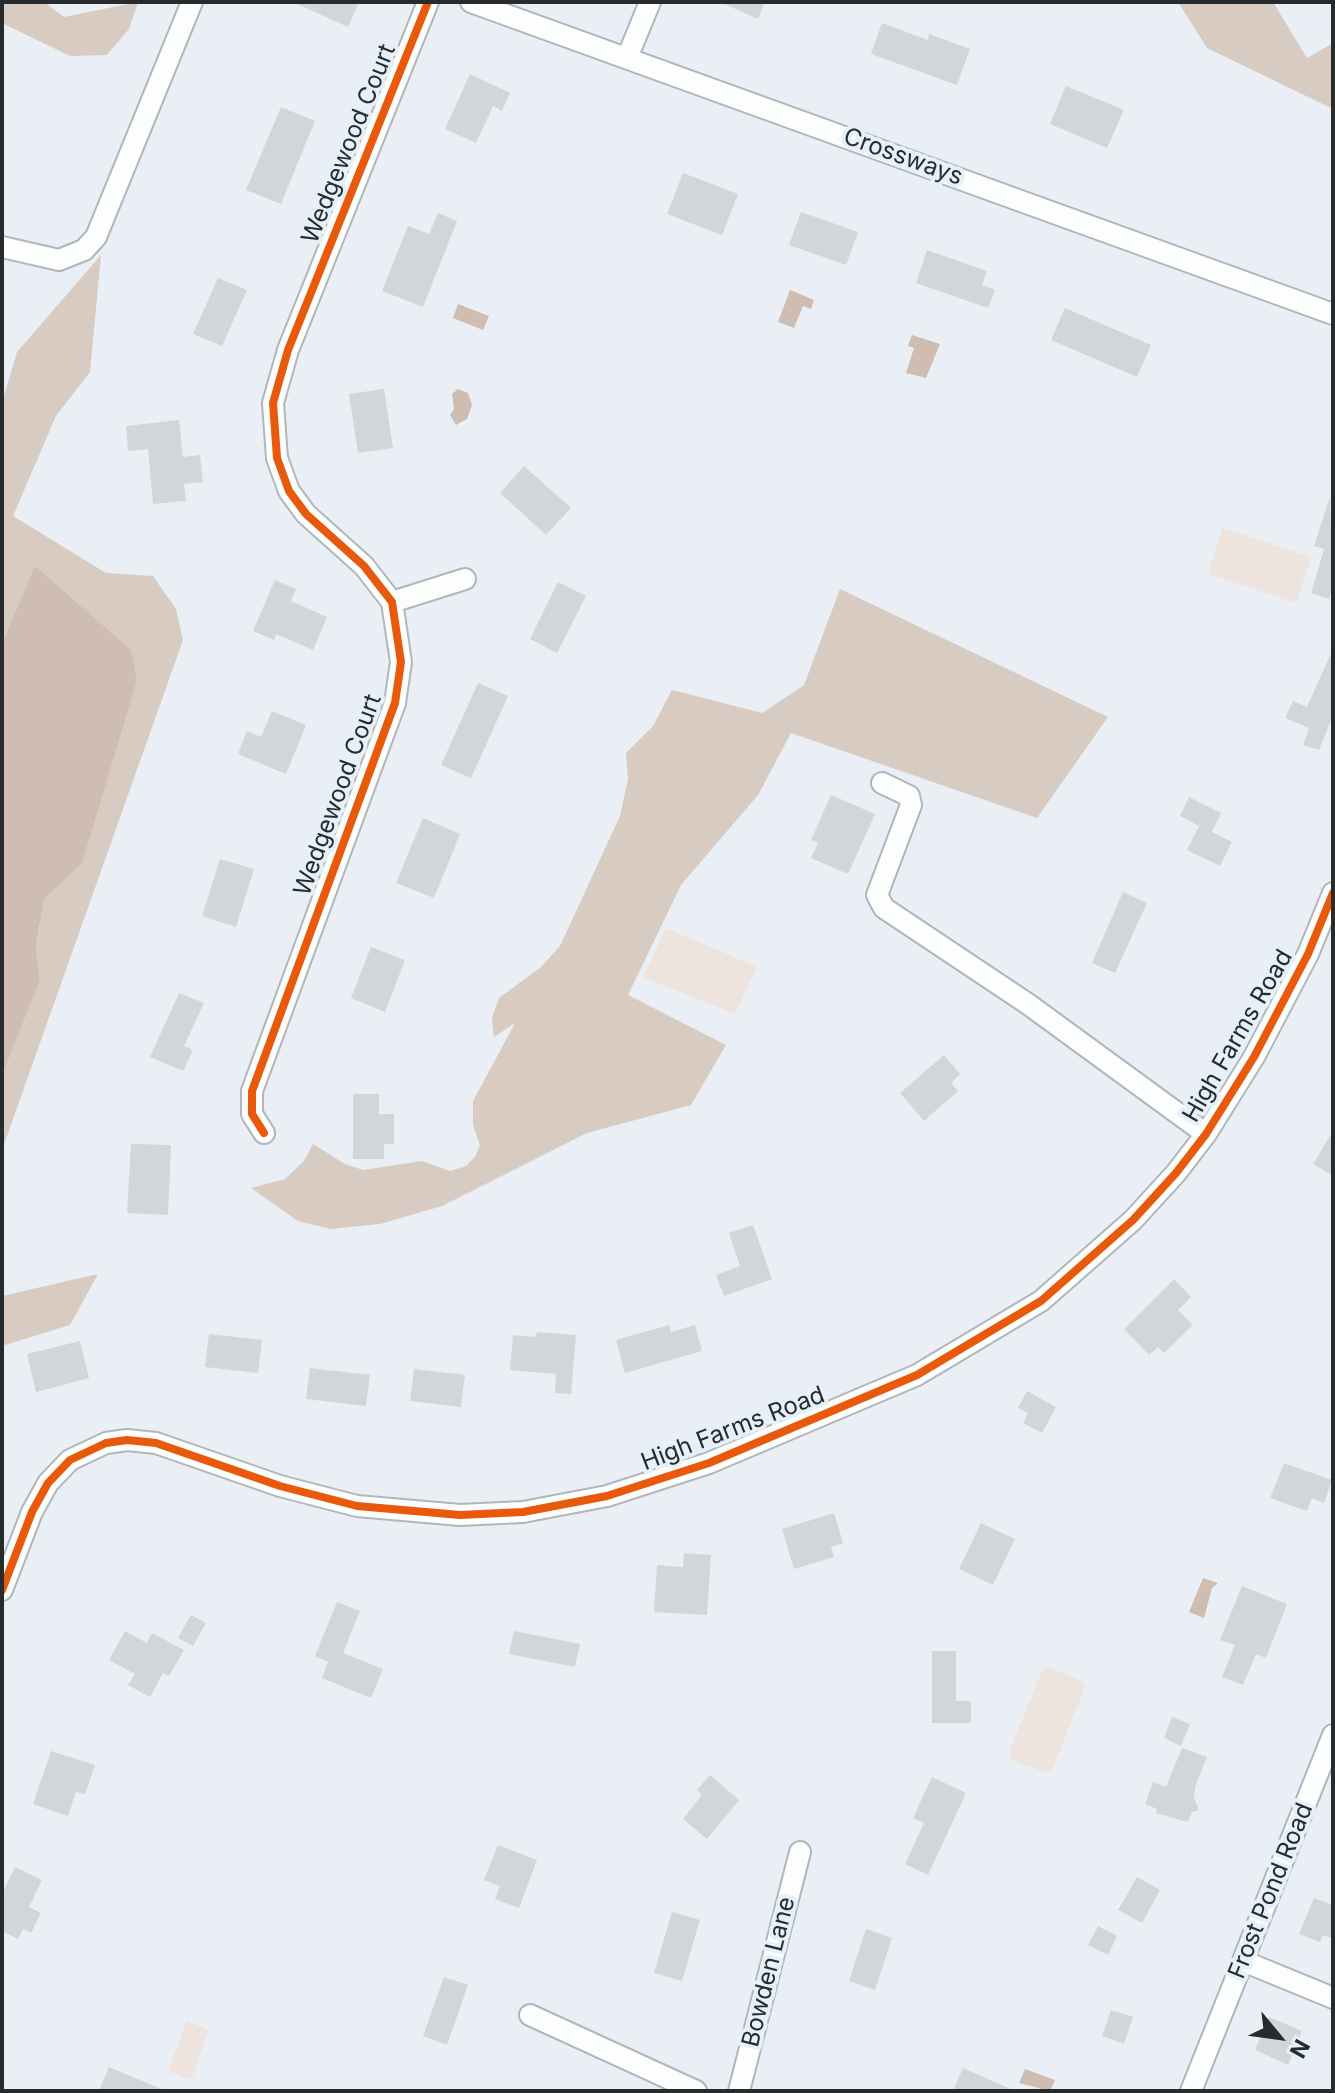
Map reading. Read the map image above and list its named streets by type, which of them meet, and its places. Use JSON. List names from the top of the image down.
{
  "streets": {
    "street": [
      "Wedgewood Court",
      "Crossways",
      "High Farms Road",
      "Frost Pond Road",
      "Bowden Lane"
    ]
  },
  "north": "bottom right"
}
